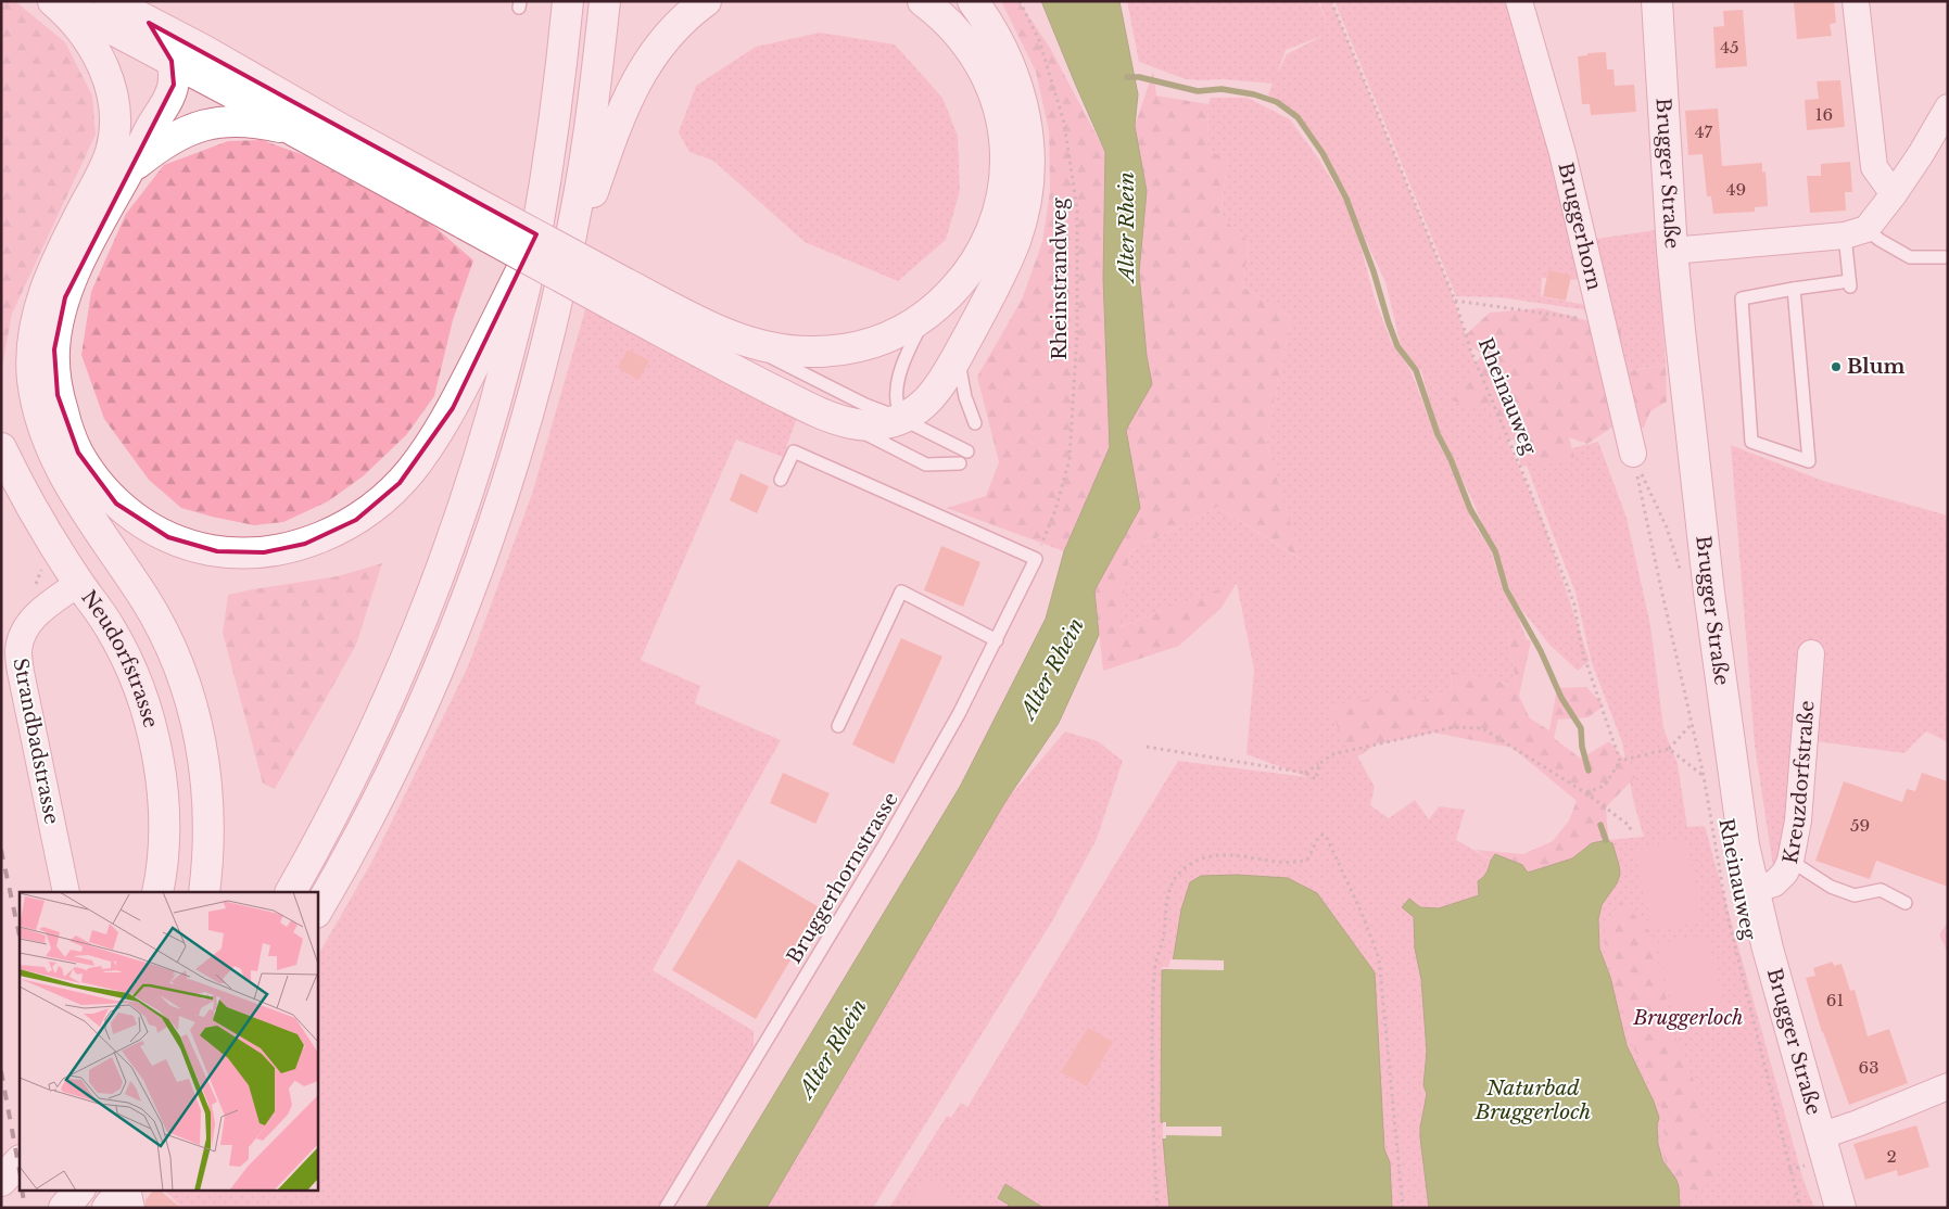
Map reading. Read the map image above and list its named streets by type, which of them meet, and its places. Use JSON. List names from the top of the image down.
{
  "streets": {
    "main road": ["Brugger Straße", "Neudorfstrasse"],
    "street": ["Bruggerhorn", "Strandbadstrasse", "Kreuzdorfstraße"],
    "lane": ["Bruggerhornstrasse"],
    "path": ["Rheinstrandweg", "Rheinauweg"]
  },
  "crossings": [
    ["Brugger Straße", "Kreuzdorfstraße"],
    ["Bruggerhorn", "Rheinauweg"],
    ["Rheinstrandweg", "Bruggerhornstrasse"],
    ["Neudorfstrasse", "Strandbadstrasse"]
  ],
  "water": ["Alter Rhein", "Naturbad Bruggerloch"],
  "parks": ["Bruggerloch"],
  "places": ["Blum"],
  "house_numbers": [
    "45",
    "16",
    "47",
    "49",
    "59",
    "61",
    "63",
    "2"
  ]
}
